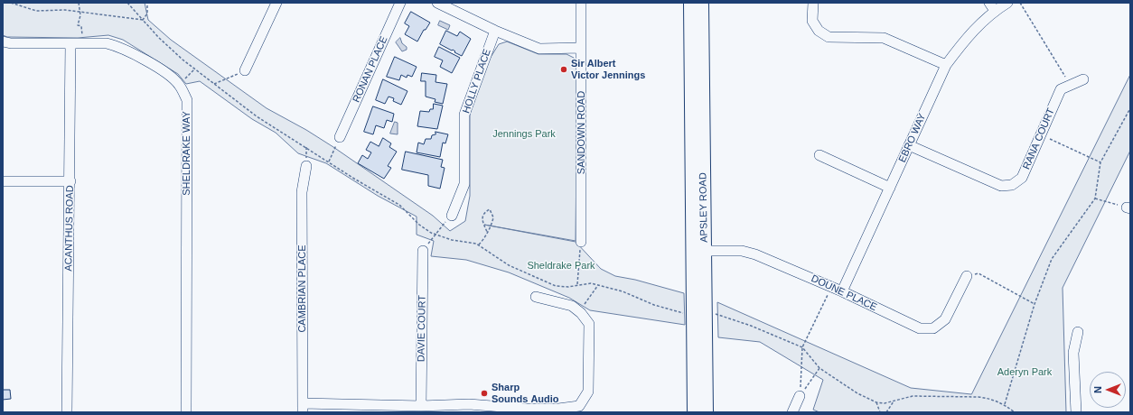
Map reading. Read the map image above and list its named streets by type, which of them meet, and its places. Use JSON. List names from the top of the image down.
{
  "streets": {
    "main road": ["APSLEY ROAD"],
    "street": [
      "RONAN PLACE",
      "HOLLY PLACE",
      "SANDOWN ROAD",
      "EBRO WAY",
      "RANA COURT",
      "SHELDRAKE WAY",
      "ACANTHUS ROAD",
      "CAMBRIAN PLACE",
      "DOUNE PLACE",
      "DAVIE COURT"
    ]
  },
  "crossings": [
    ["EBRO WAY", "RANA COURT"],
    ["EBRO WAY", "DOUNE PLACE"],
    ["SHELDRAKE WAY", "ACANTHUS ROAD"],
    ["APSLEY ROAD", "DOUNE PLACE"]
  ],
  "parks": ["Jennings Park", "Sheldrake Park", "Aderyn Park"],
  "places": ["Sir Albert Victor Jennings", "Sharp Sounds Audio"],
  "north": "left"
}
